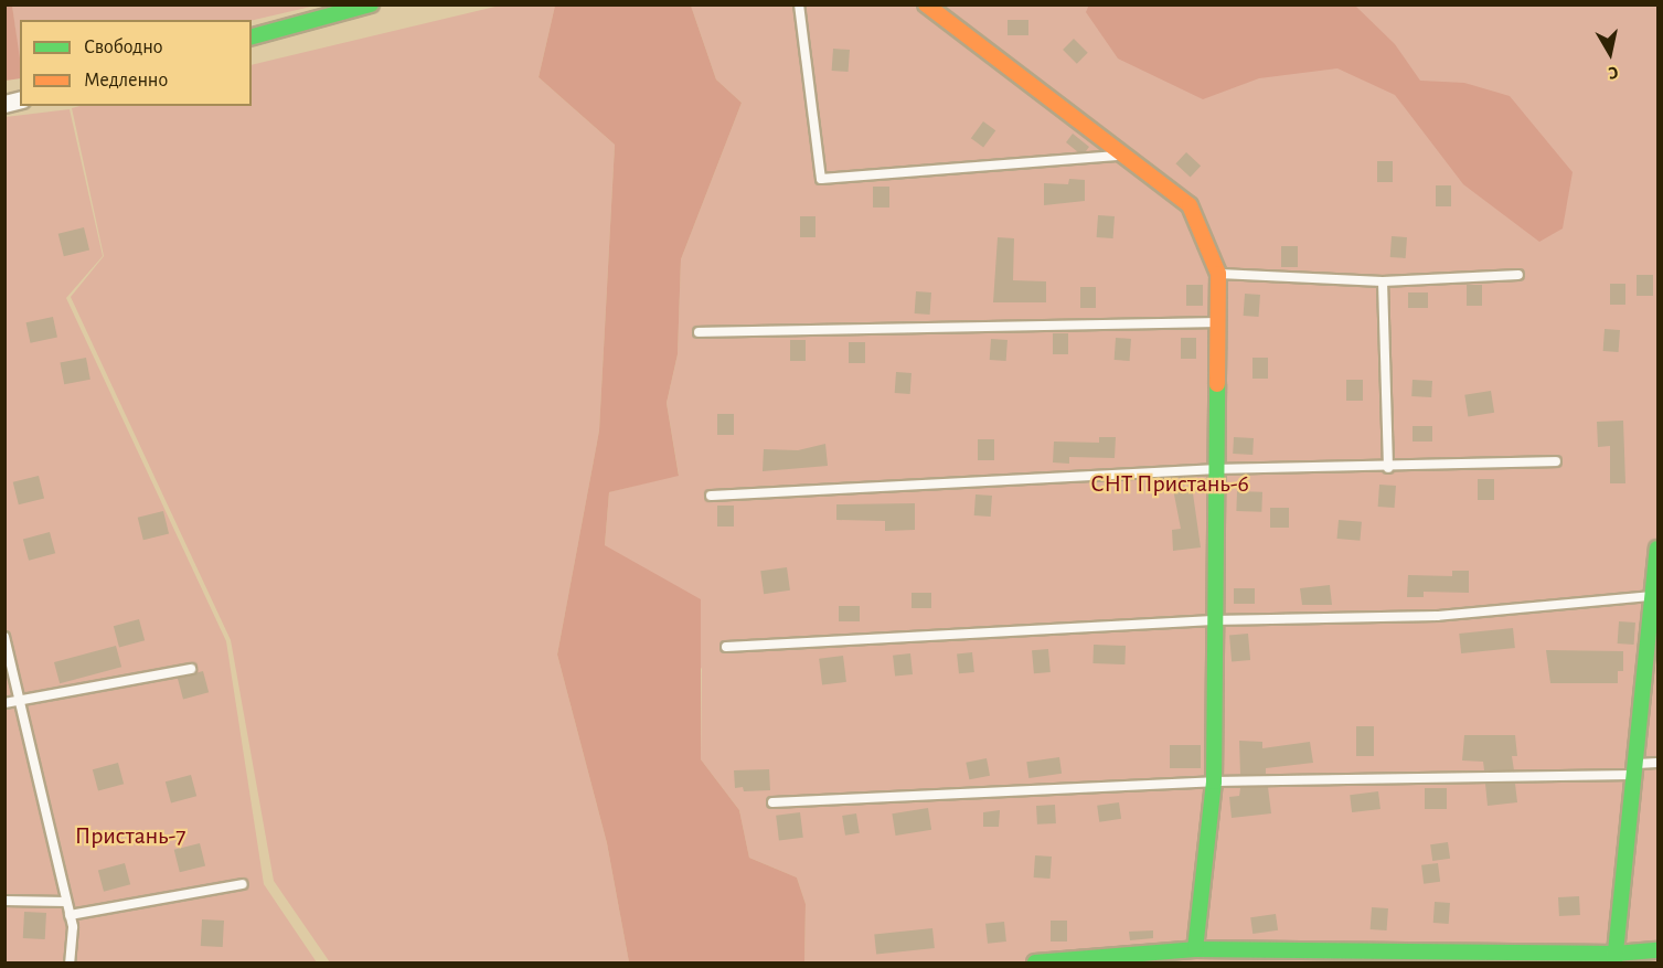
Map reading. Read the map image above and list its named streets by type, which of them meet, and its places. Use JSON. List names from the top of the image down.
{
  "parks": ["СНТ Пристань-6", "Пристань-7"],
  "legend": ["Свободно", "Медленно"],
  "north": "bottom"
}
